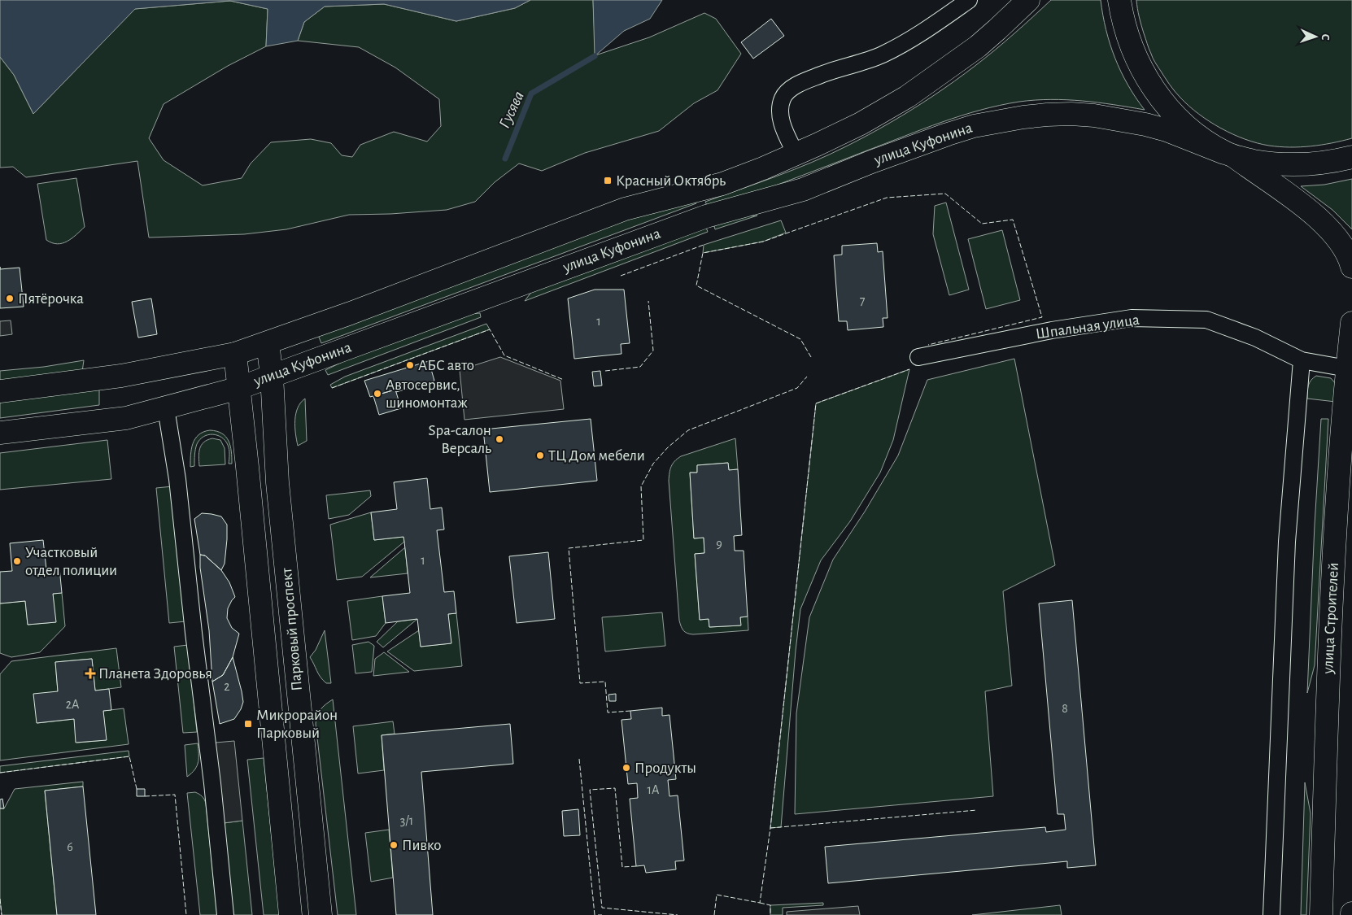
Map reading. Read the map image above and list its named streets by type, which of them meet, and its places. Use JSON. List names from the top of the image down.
{
  "streets": {
    "main road": ["улица Куфонина", "улица Строителей", "Парковый проспект"],
    "street": ["Шпальная улица"]
  },
  "crossings": [
    ["улица Куфонина", "Парковый проспект"],
    ["Шпальная улица", "улица Строителей"]
  ],
  "water": ["Гусява"],
  "places": {
    "transit": ["Красный Октябрь", "Микрорайон Парковый"],
    "other": [
      "Пятёрочка",
      "АБС авто",
      "Автосервис, шиномонтаж",
      "Spa-салон Версаль",
      "ТЦ Дом мебели",
      "Участковый отдел полиции",
      "Продукты",
      "Пивко"
    ],
    "health": ["Планета Здоровья"]
  },
  "house_numbers": [
    "7",
    "1",
    "9",
    "1",
    "2",
    "2А",
    "8",
    "1А",
    "3/1",
    "6"
  ],
  "north": "right"
}
